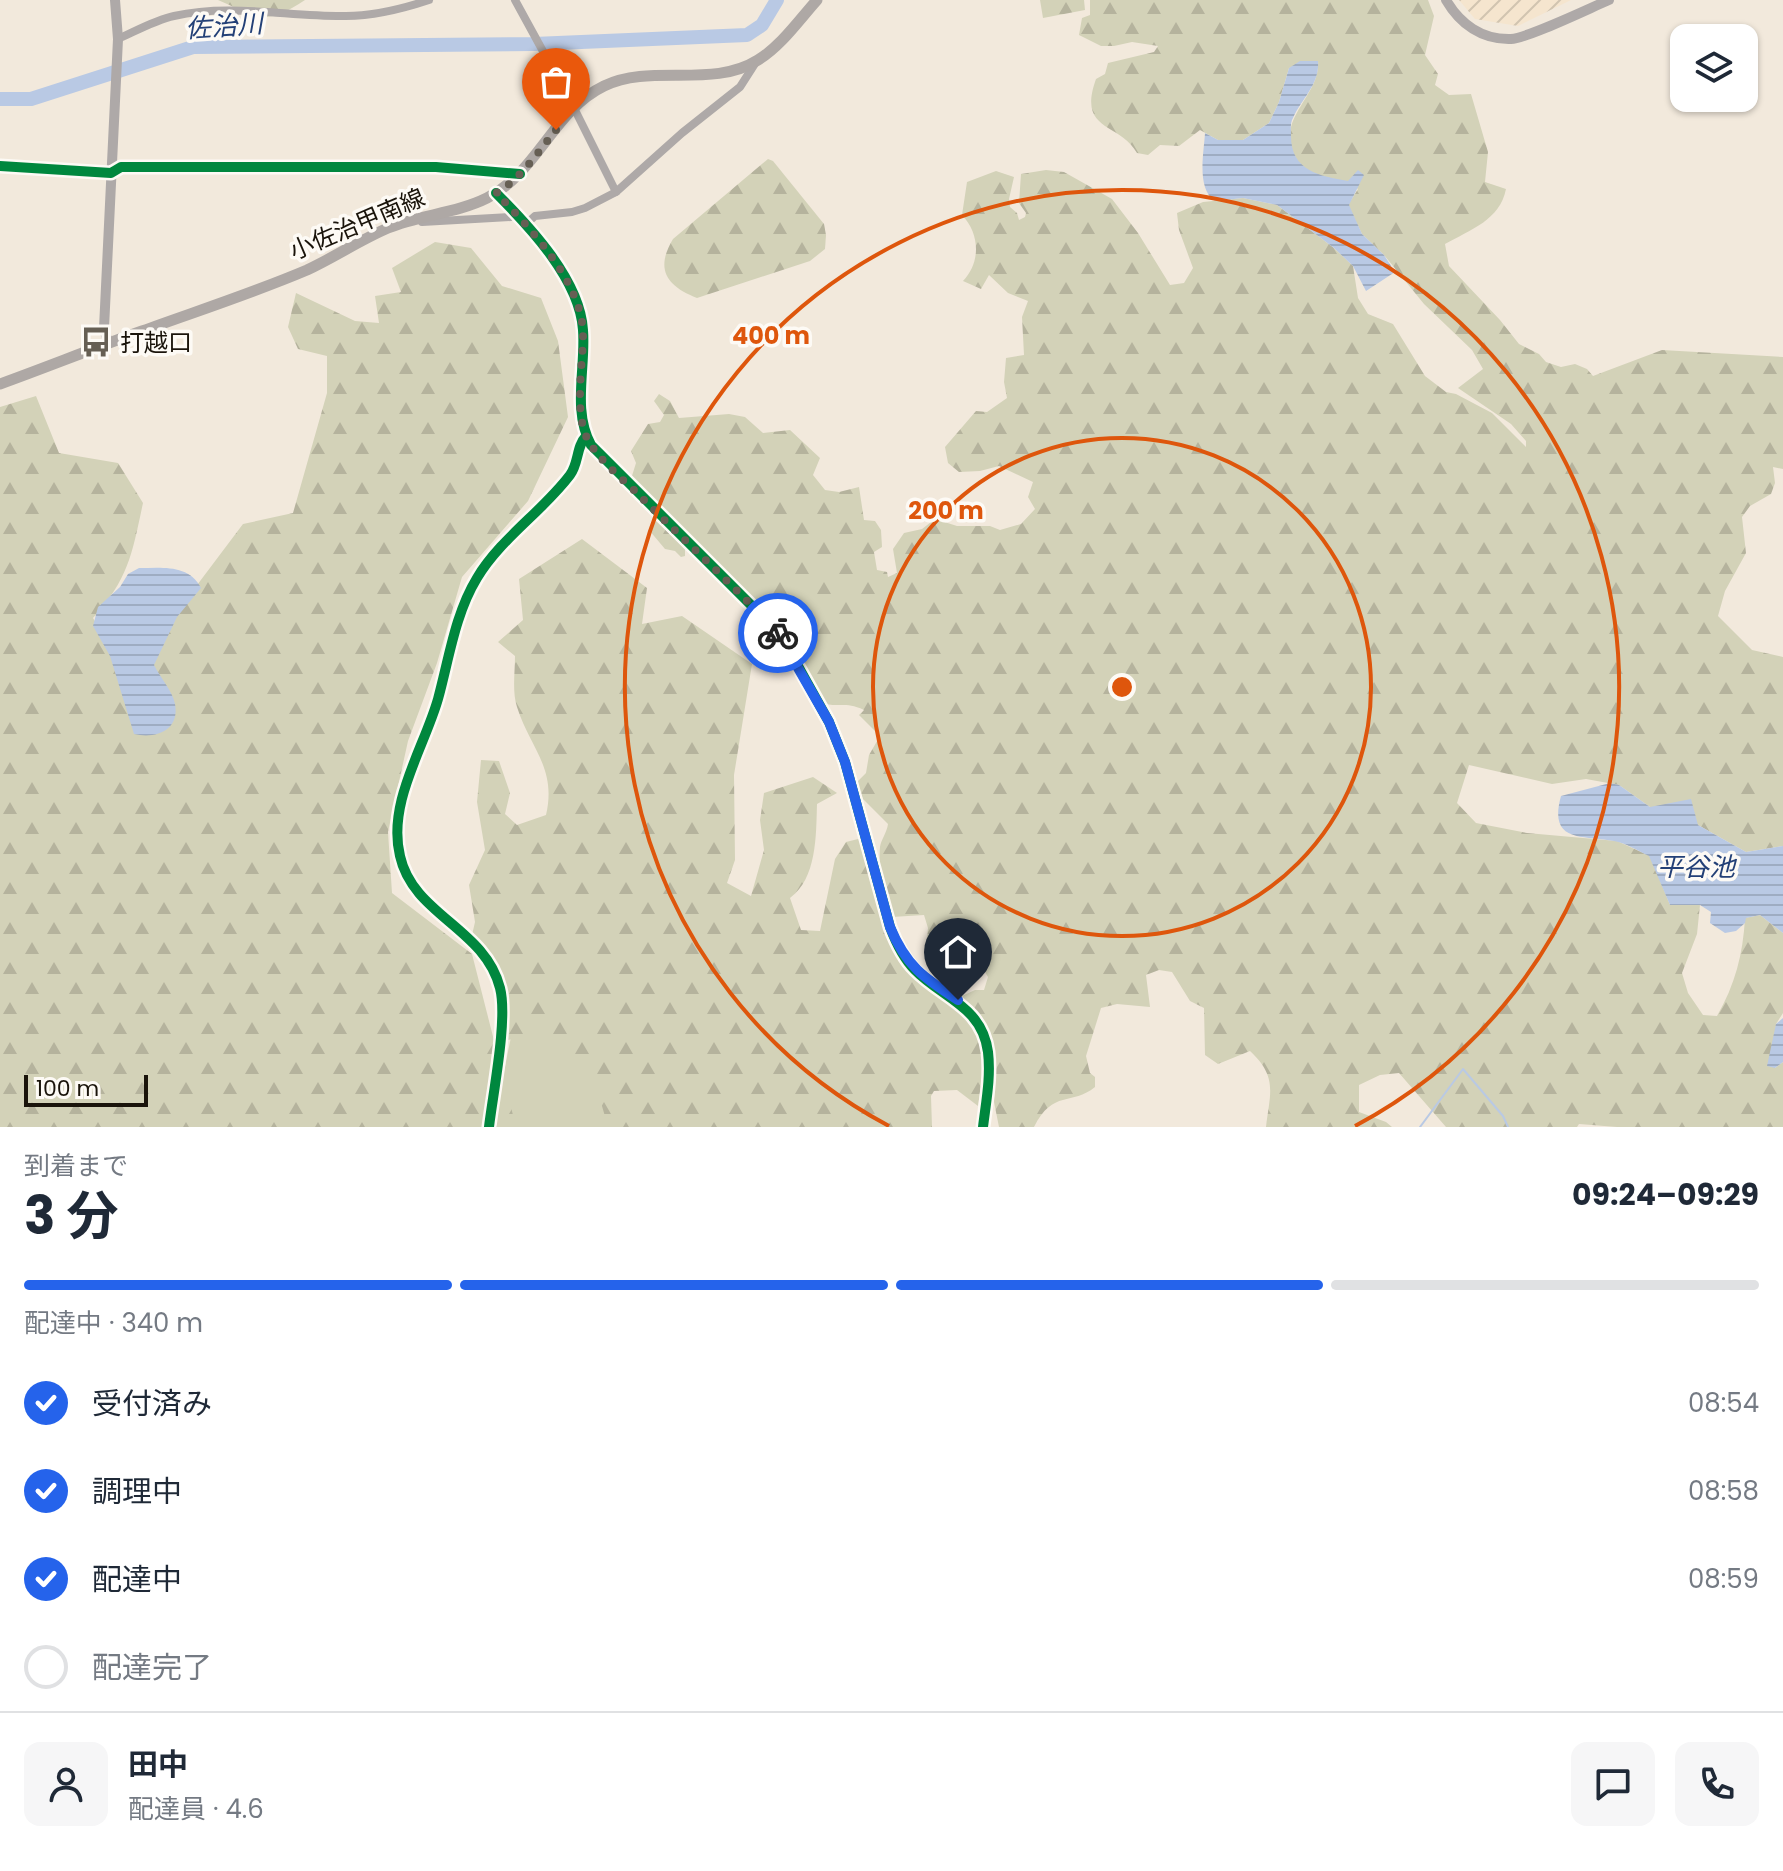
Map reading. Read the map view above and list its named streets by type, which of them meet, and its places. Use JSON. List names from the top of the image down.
{
  "streets": {
    "main road": ["小佐治甲南線"]
  },
  "water": ["佐治川", "平谷池"],
  "places": {
    "bus stop": ["打越口"]
  },
  "scale_bar": "100 m",
  "page": {
    "scale": "100 m",
    "heading": ["3 分", "到着まで", "09:24–09:29"],
    "panel": ["田中", "配達員 · 4.6"],
    "bar": "配達中 · 340 m",
    "list": [
      ["受付済み", "08:54"],
      ["調理中", "08:58"],
      ["配達中", "08:59"],
      "配達完了"
    ]
  },
  "rings": ["400 m", "200 m"]
}
